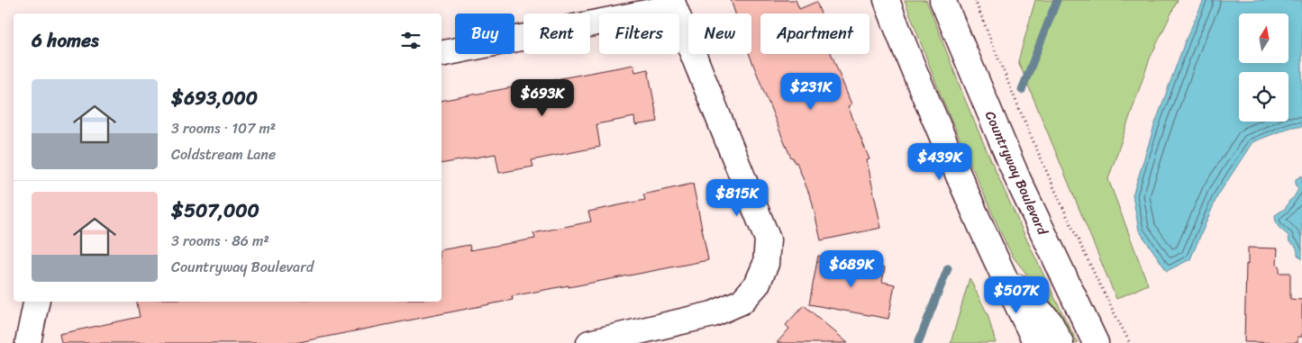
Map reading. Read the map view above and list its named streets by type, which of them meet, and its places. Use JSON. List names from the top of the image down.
{
  "streets": {
    "street": ["Countryway Boulevard"]
  },
  "north": "top",
  "page": {
    "chip": [
      "Buy",
      "Rent",
      "Filters",
      "New",
      "Apartment"
    ],
    "heading": "6 homes",
    "list": [
      {
        "name": "$693,000",
        "note": "3 rooms · 107 m² · Coldstream Lane"
      },
      {
        "name": "$507,000",
        "note": "3 rooms · 86 m² · Countryway Boulevard"
      }
    ],
    "price": [
      "$231K",
      "$693K",
      "$439K",
      "$815K",
      "$689K",
      "$507K"
    ]
  }
}
